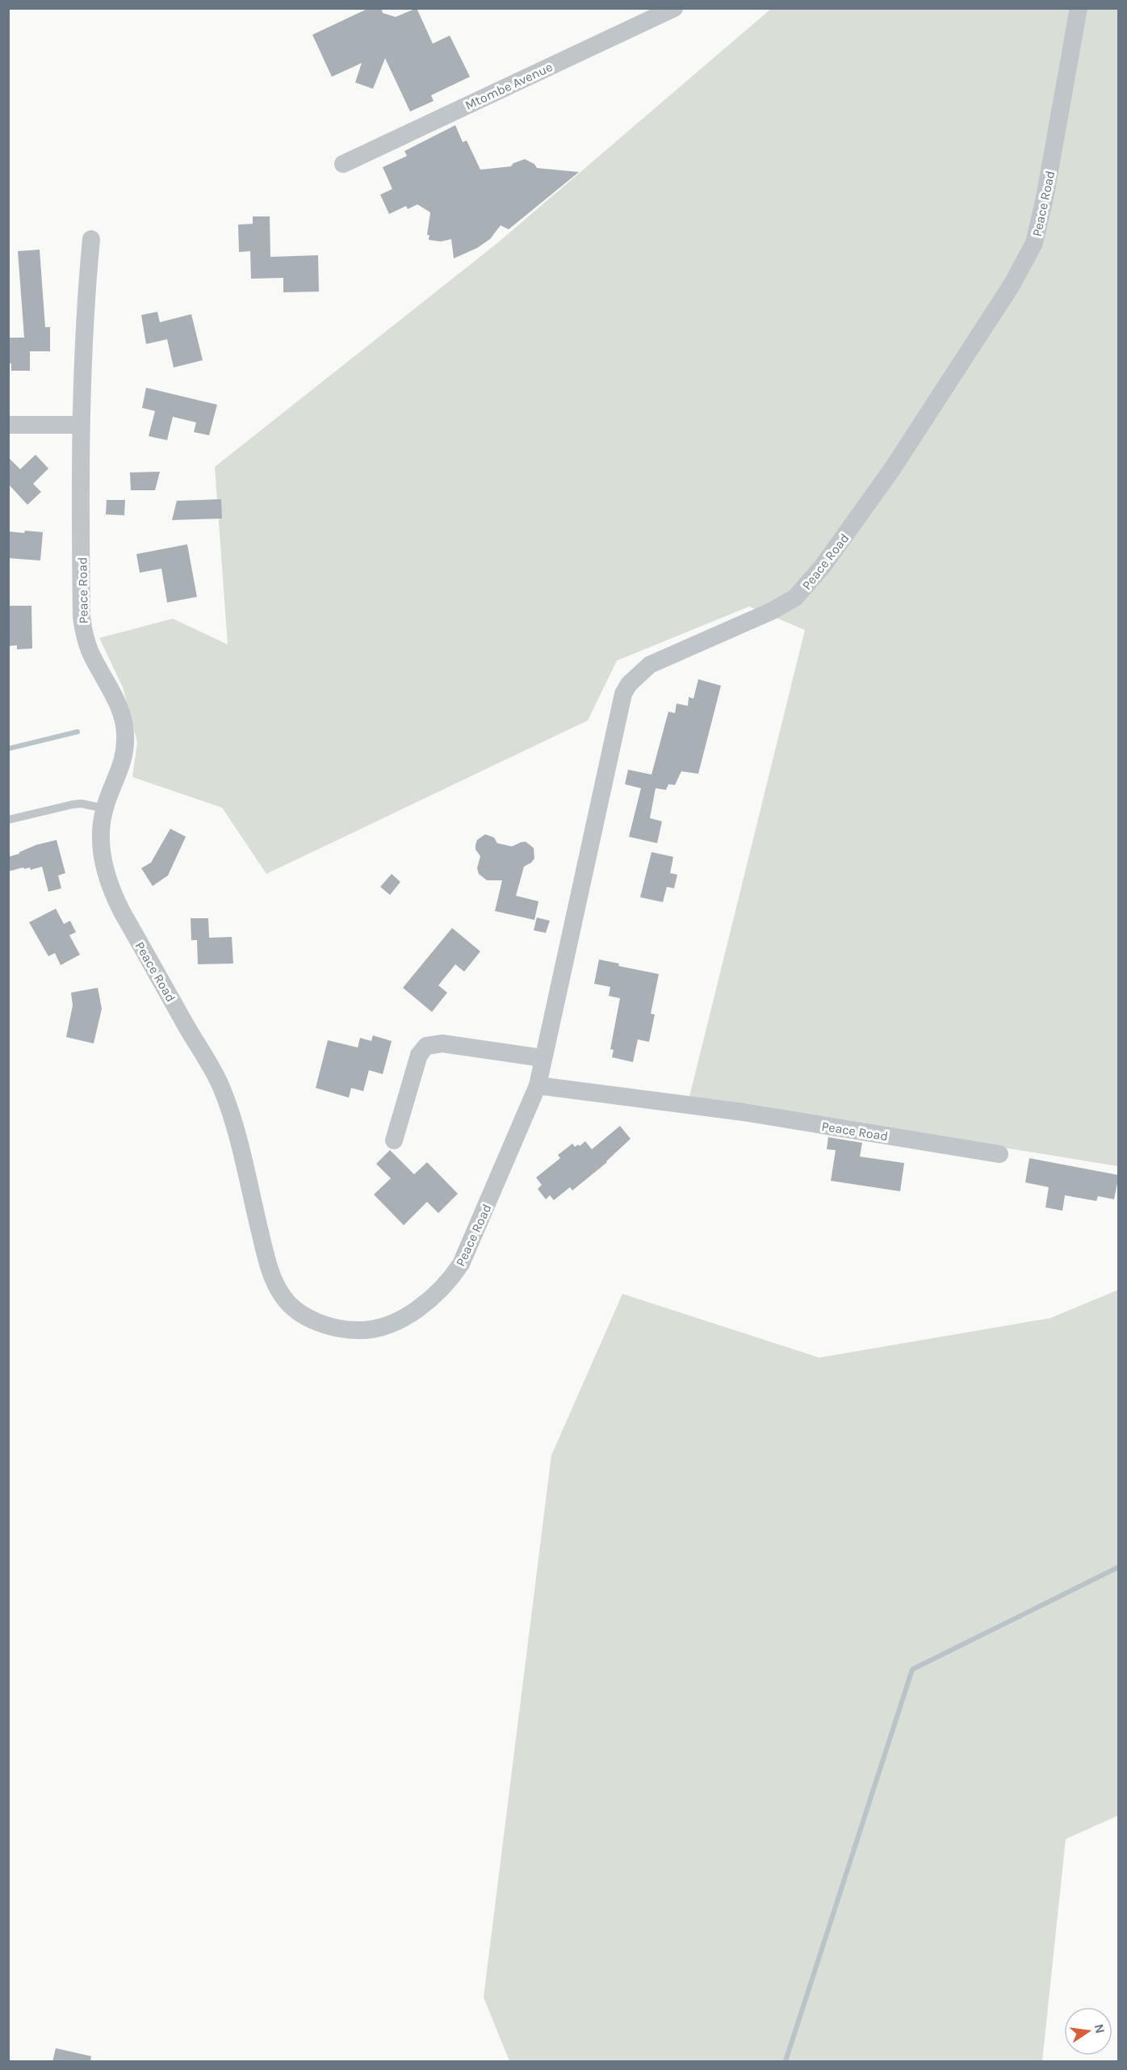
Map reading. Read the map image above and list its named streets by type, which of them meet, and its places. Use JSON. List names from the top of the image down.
{
  "streets": {
    "street": ["Mtombe Avenue", "Peace Road"]
  },
  "north": "right"
}
